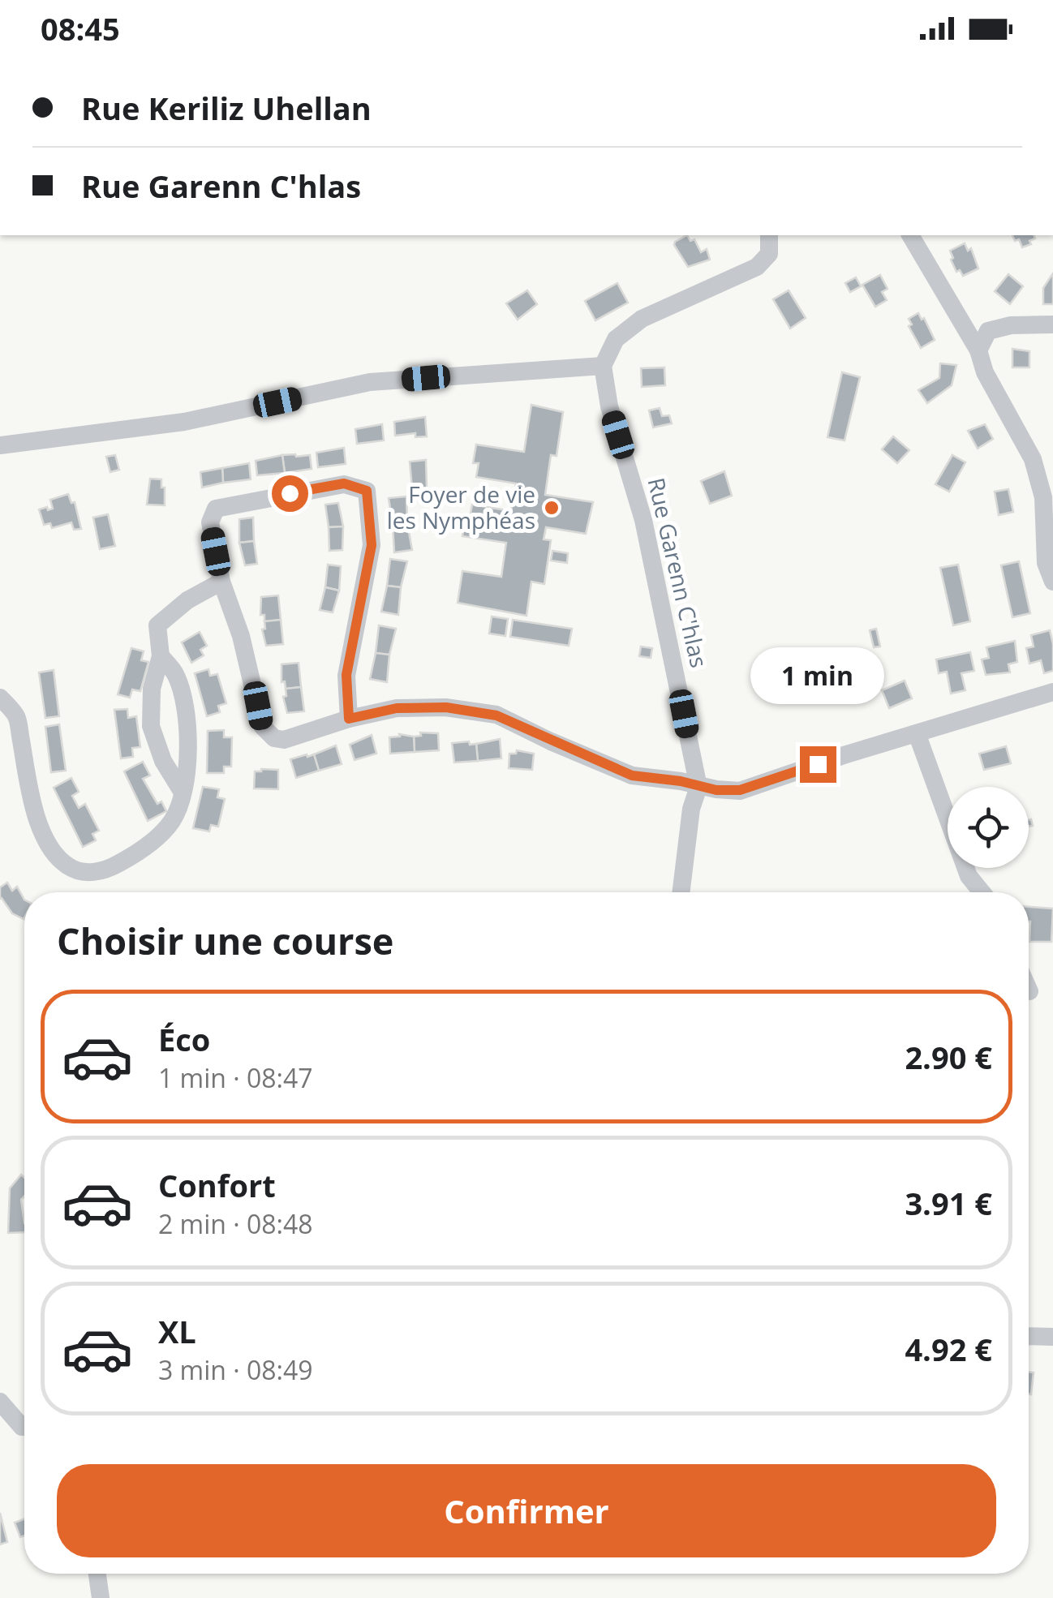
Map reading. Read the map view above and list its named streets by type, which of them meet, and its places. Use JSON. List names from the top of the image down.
{
  "streets": {
    "street": ["Rue Garenn C'hlas"]
  },
  "places": ["Foyer de vie les Nymphéas"],
  "page": {
    "status": "08:45",
    "banner": ["Rue Keriliz Uhellan", "Rue Garenn C'hlas"],
    "bubble": "1 min",
    "heading": "Choisir une course",
    "list": [
      {
        "name": "Éco",
        "note": "1 min · 08:47",
        "value": "2.90 €"
      },
      {
        "name": "Confort",
        "note": "2 min · 08:48",
        "value": "3.91 €"
      },
      {
        "name": "XL",
        "note": "3 min · 08:49",
        "value": "4.92 €"
      }
    ],
    "buttons": "Confirmer"
  }
}
